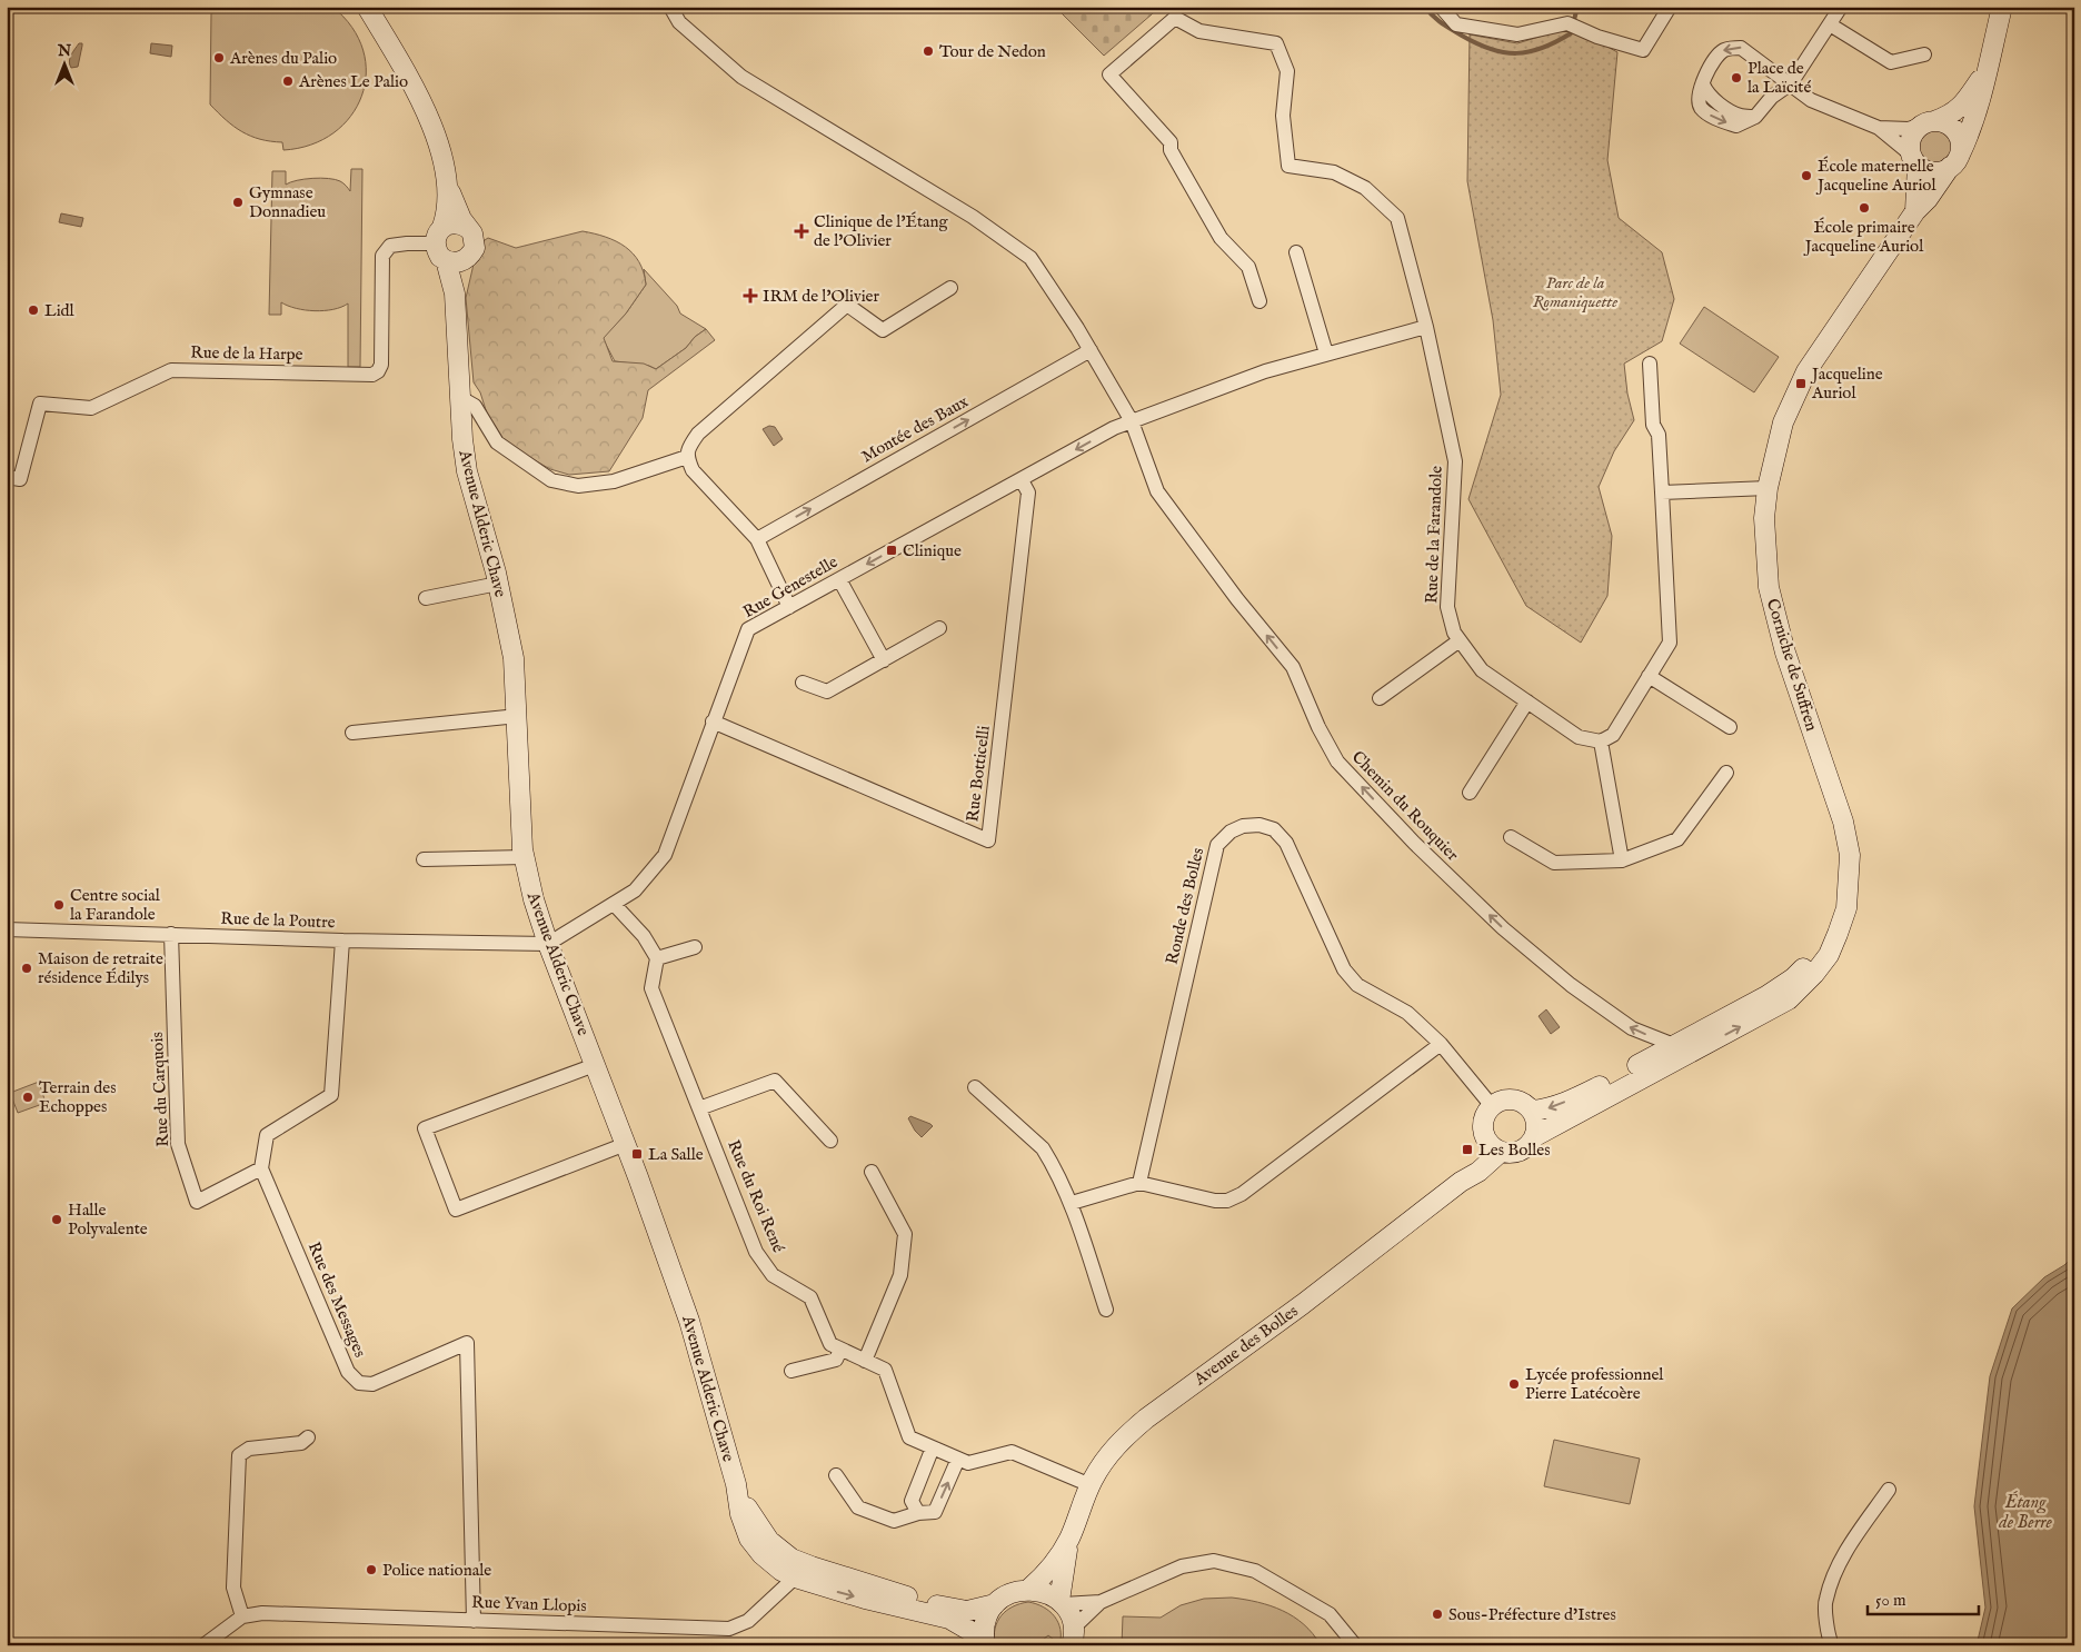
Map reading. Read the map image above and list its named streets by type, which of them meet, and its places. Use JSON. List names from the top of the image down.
{
  "streets": {
    "main road": ["Avenue Alderic Chave", "Corniche de Suffren", "Avenue des Bolles"],
    "street": [
      "Rue de la Harpe",
      "Montée des Baux",
      "Rue de la Farandole",
      "Rue Genestelle",
      "Rue Botticelli",
      "Chemin du Rouquier",
      "Ronde des Bolles",
      "Rue de la Poutre",
      "Rue du Carquois",
      "Rue du Roi René",
      "Rue des Messages",
      "Rue Yvan Llopis"
    ]
  },
  "crossings": [
    ["Rue de la Harpe", "Avenue Alderic Chave"],
    ["Montée des Baux", "Chemin du Rouquier"],
    ["Avenue Alderic Chave", "Rue Genestelle"],
    ["Avenue Alderic Chave", "Rue de la Poutre"],
    ["Avenue Alderic Chave", "Avenue des Bolles"],
    ["Avenue Alderic Chave", "Rue Yvan Llopis"],
    ["Rue Genestelle", "Rue Botticelli"],
    ["Rue Genestelle", "Chemin du Rouquier"],
    ["Rue Genestelle", "Rue de la Poutre"],
    ["Corniche de Suffren", "Chemin du Rouquier"],
    ["Ronde des Bolles", "Avenue des Bolles"],
    ["Rue de la Poutre", "Rue du Carquois"],
    ["Rue du Carquois", "Rue des Messages"],
    ["Rue du Roi René", "Avenue des Bolles"],
    ["Rue des Messages", "Rue Yvan Llopis"]
  ],
  "one_way": ["Montée des Baux", "Rue Genestelle", "Chemin du Rouquier"],
  "water": ["Étang de Berre"],
  "parks": ["Parc de la Romaniquette"],
  "places": {
    "other": [
      "Tour de Nedon",
      "Arènes du Palio",
      "Place de la Laïcité",
      "Arènes Le Palio",
      "École maternelle Jacqueline Auriol",
      "Gymnase Donnadieu",
      "École primaire Jacqueline Auriol",
      "Lidl",
      "Centre social la Farandole",
      "Maison de retraite résidence Édilys",
      "Terrain des Echoppes",
      "Halle Polyvalente",
      "Lycée professionnel Pierre Latécoère",
      "Police nationale",
      "Sous-Préfecture d'Istres"
    ],
    "health": ["Clinique de l'Étang de l'Olivier", "IRM de l'Olivier"],
    "transit": [
      "Jacqueline Auriol",
      "Clinique",
      "Les Bolles",
      "La Salle"
    ]
  },
  "scale_bar": "50 m",
  "north": "top"
}
